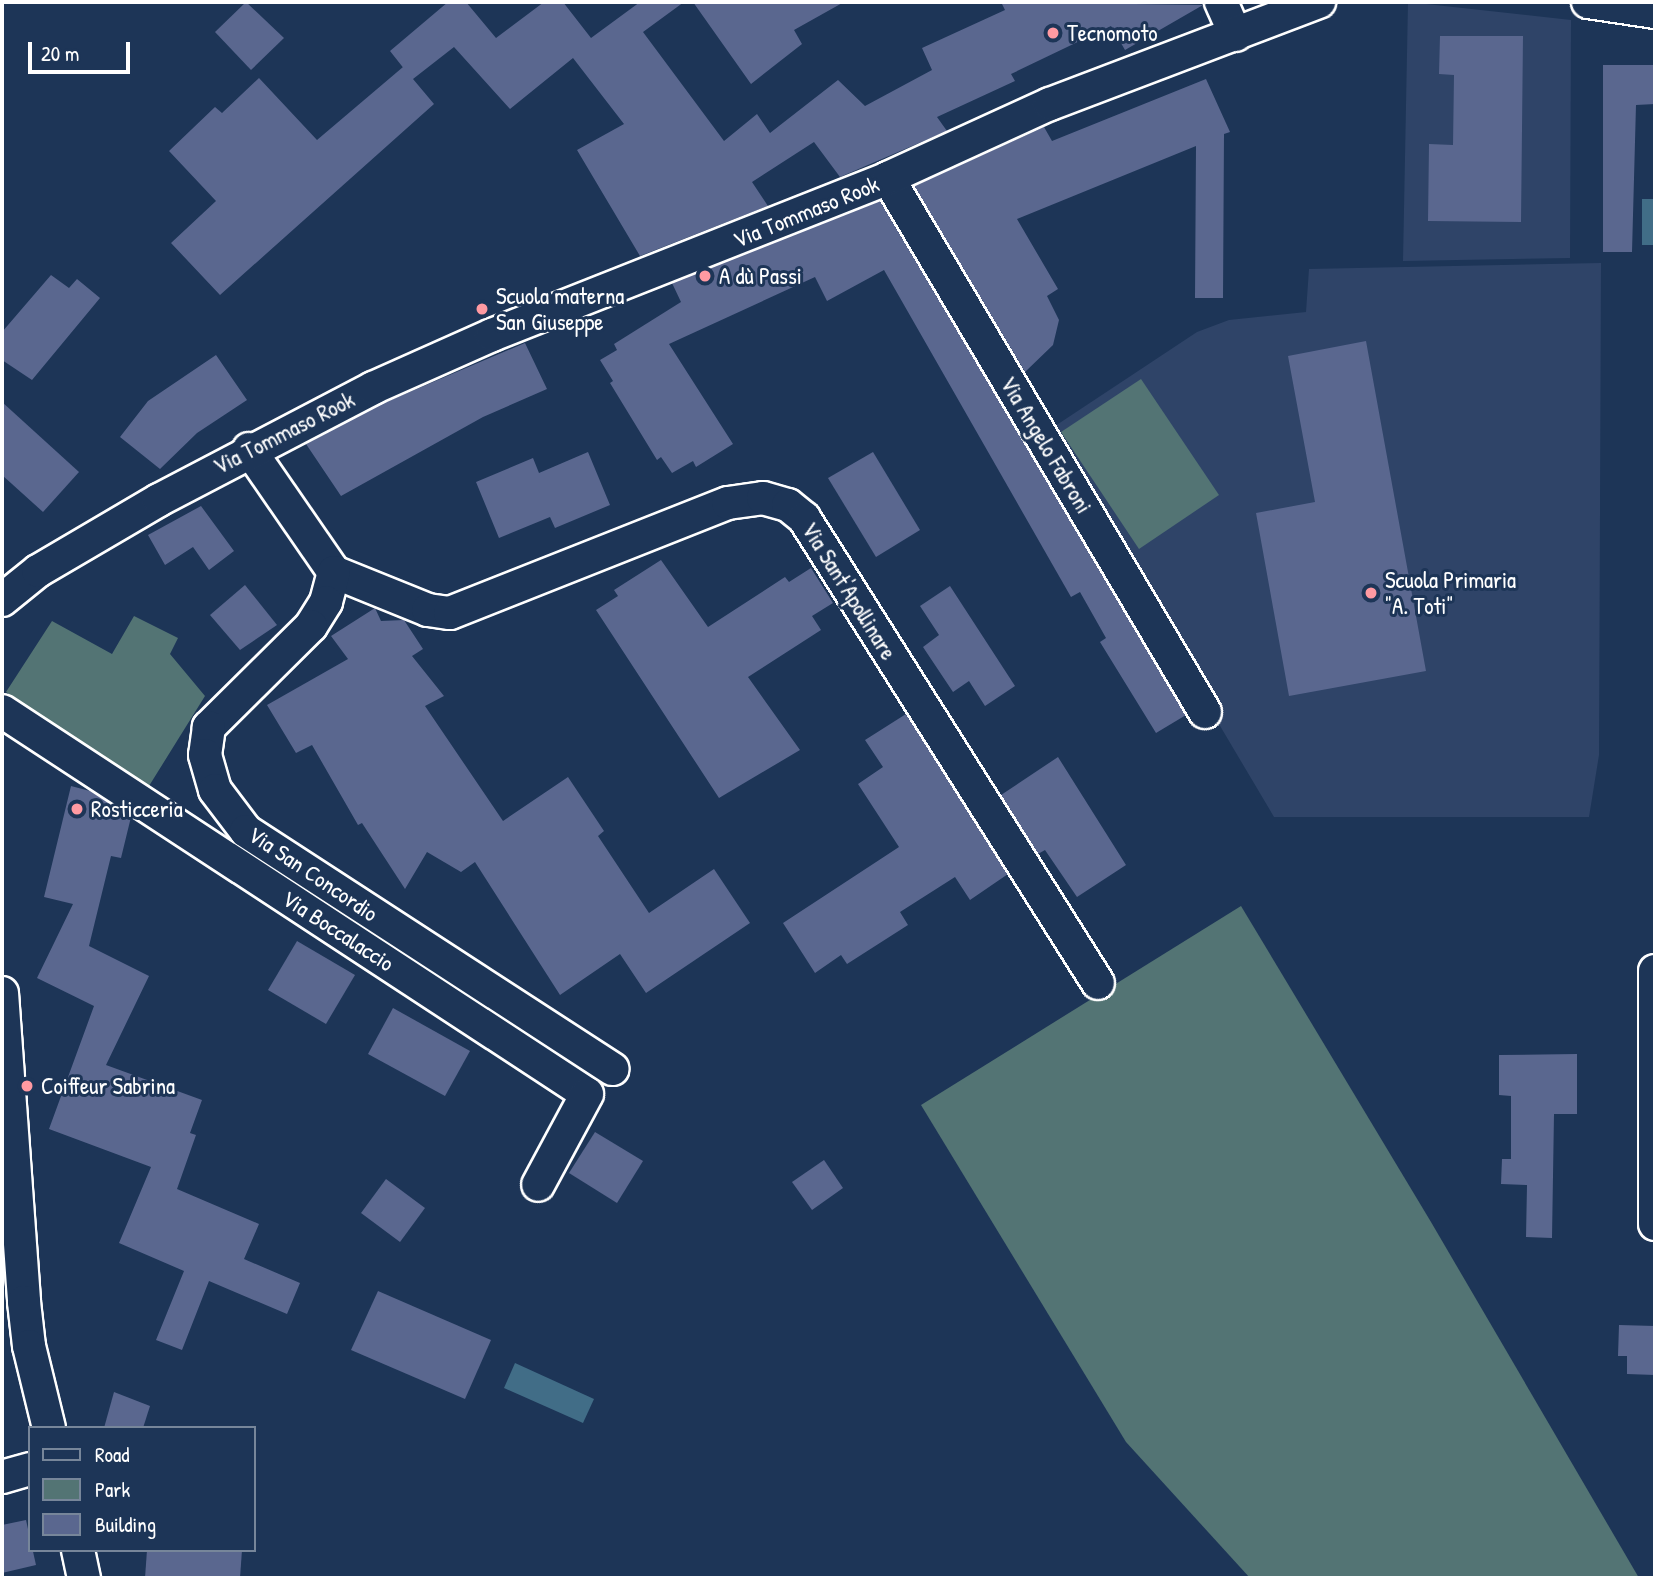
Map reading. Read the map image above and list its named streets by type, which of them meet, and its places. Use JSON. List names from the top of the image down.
{
  "streets": {
    "street": [
      "Via Tommaso Rook",
      "Via Angelo Fabroni",
      "Via Sant'Apollinare",
      "Via San Concordio",
      "Via Boccalaccio"
    ]
  },
  "crossings": [
    ["Via Tommaso Rook", "Via Angelo Fabroni"],
    ["Via Sant'Apollinare", "Via San Concordio"]
  ],
  "places": [
    "Tecnomoto",
    "A dù Passi",
    "Scuola materna San Giuseppe",
    "Scuola Primaria \"A. Toti\"",
    "Rosticceria",
    "Coiffeur Sabrina"
  ],
  "legend": ["Road", "Park", "Building"],
  "scale_bar": "20 m"
}
